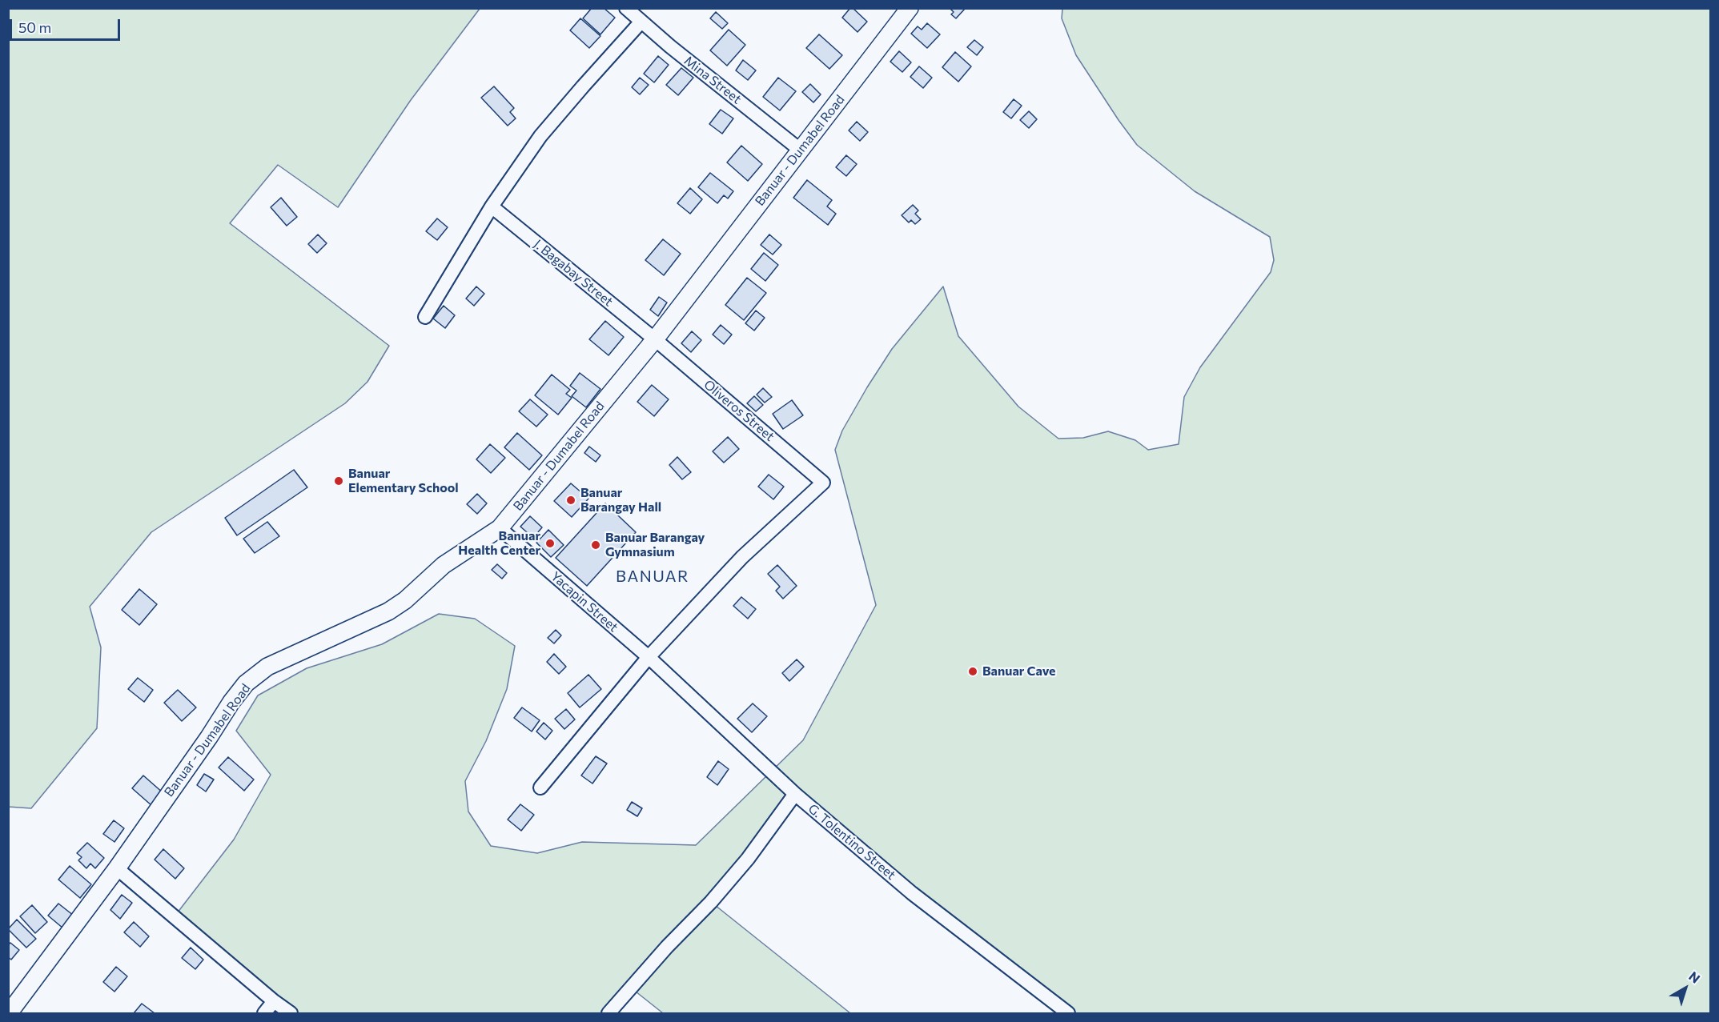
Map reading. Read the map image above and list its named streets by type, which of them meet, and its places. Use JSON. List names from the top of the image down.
{
  "streets": {
    "street": [
      "Mina Street",
      "Banuar - Dumabel Road",
      "J. Bagabay Street",
      "Oliveros Street",
      "Yacapin Street",
      "G. Tolentino Street"
    ]
  },
  "crossings": [
    ["Mina Street", "Banuar - Dumabel Road"],
    ["Banuar - Dumabel Road", "J. Bagabay Street"],
    ["Banuar - Dumabel Road", "Oliveros Street"],
    ["Banuar - Dumabel Road", "Yacapin Street"],
    ["J. Bagabay Street", "Oliveros Street"],
    ["Oliveros Street", "Yacapin Street"],
    ["Oliveros Street", "G. Tolentino Street"],
    ["Yacapin Street", "G. Tolentino Street"]
  ],
  "districts": ["BANUAR"],
  "places": [
    "Banuar Elementary School",
    "Banuar Barangay Hall",
    "Banuar Health Center",
    "Banuar Barangay Gymnasium",
    "Banuar Cave"
  ],
  "scale_bar": "50 m",
  "north": "top right"
}
